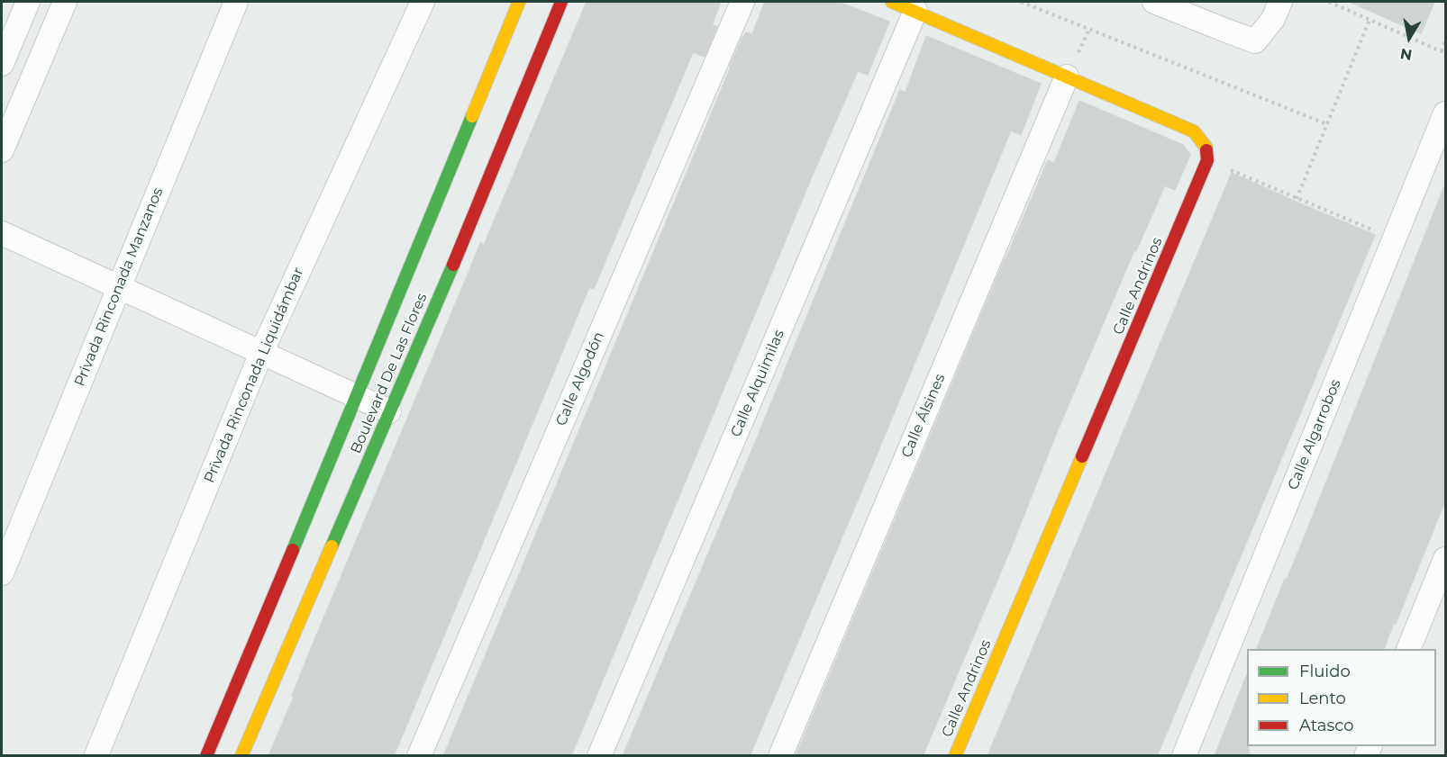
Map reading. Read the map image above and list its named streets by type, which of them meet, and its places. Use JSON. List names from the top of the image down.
{
  "streets": {
    "street": [
      "Calle Andrinos",
      "Privada Rinconada Manzanos",
      "Boulevard De Las Flores",
      "Privada Rinconada Liquidámbar",
      "Calle Algodón",
      "Calle Alquimilas",
      "Calle Álsines",
      "Calle Algarrobos"
    ]
  },
  "legend": ["Fluido", "Lento", "Atasco"],
  "north": "bottom"
}
